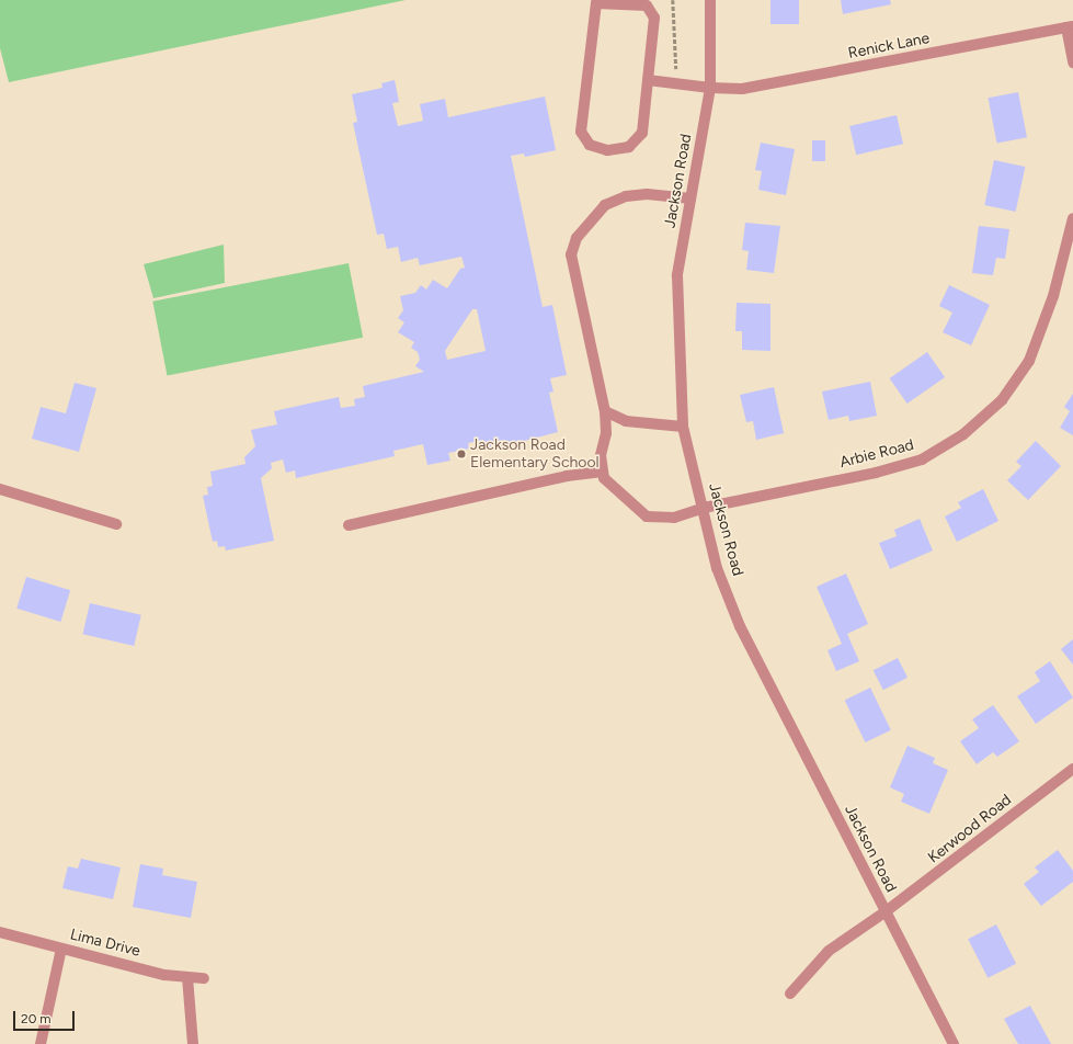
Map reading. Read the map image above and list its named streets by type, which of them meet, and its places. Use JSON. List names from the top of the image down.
{
  "streets": {
    "street": [
      "Renick Lane",
      "Jackson Road",
      "Arbie Road",
      "Kerwood Road",
      "Lima Drive"
    ]
  },
  "crossings": [
    ["Renick Lane", "Jackson Road"],
    ["Jackson Road", "Arbie Road"],
    ["Jackson Road", "Kerwood Road"]
  ],
  "places": ["Jackson Road Elementary School"],
  "scale_bar": "20 m"
}
